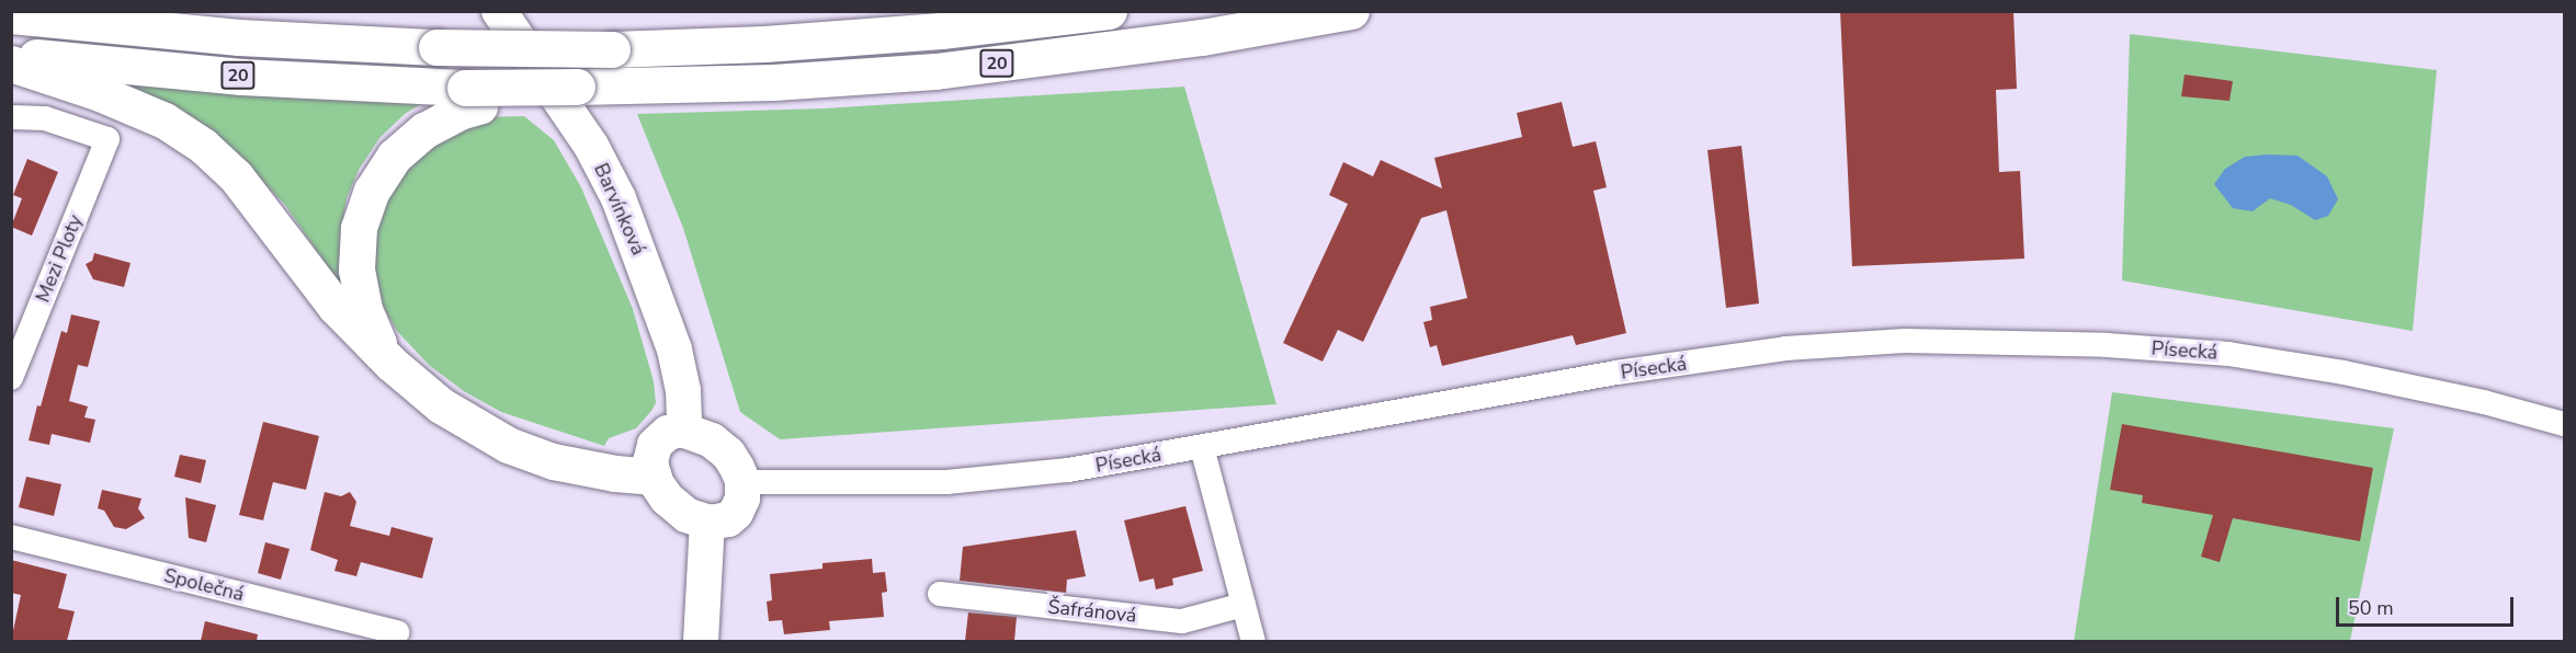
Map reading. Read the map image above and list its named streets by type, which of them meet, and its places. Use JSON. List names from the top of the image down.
{
  "streets": {
    "highway": ["20"],
    "street": [
      "Barvínková",
      "Mezi Ploty",
      "Písecká",
      "Společná",
      "Šafránová"
    ]
  },
  "crossings": [
    ["Barvínková", "Písecká"]
  ],
  "scale_bar": "50 m"
}
